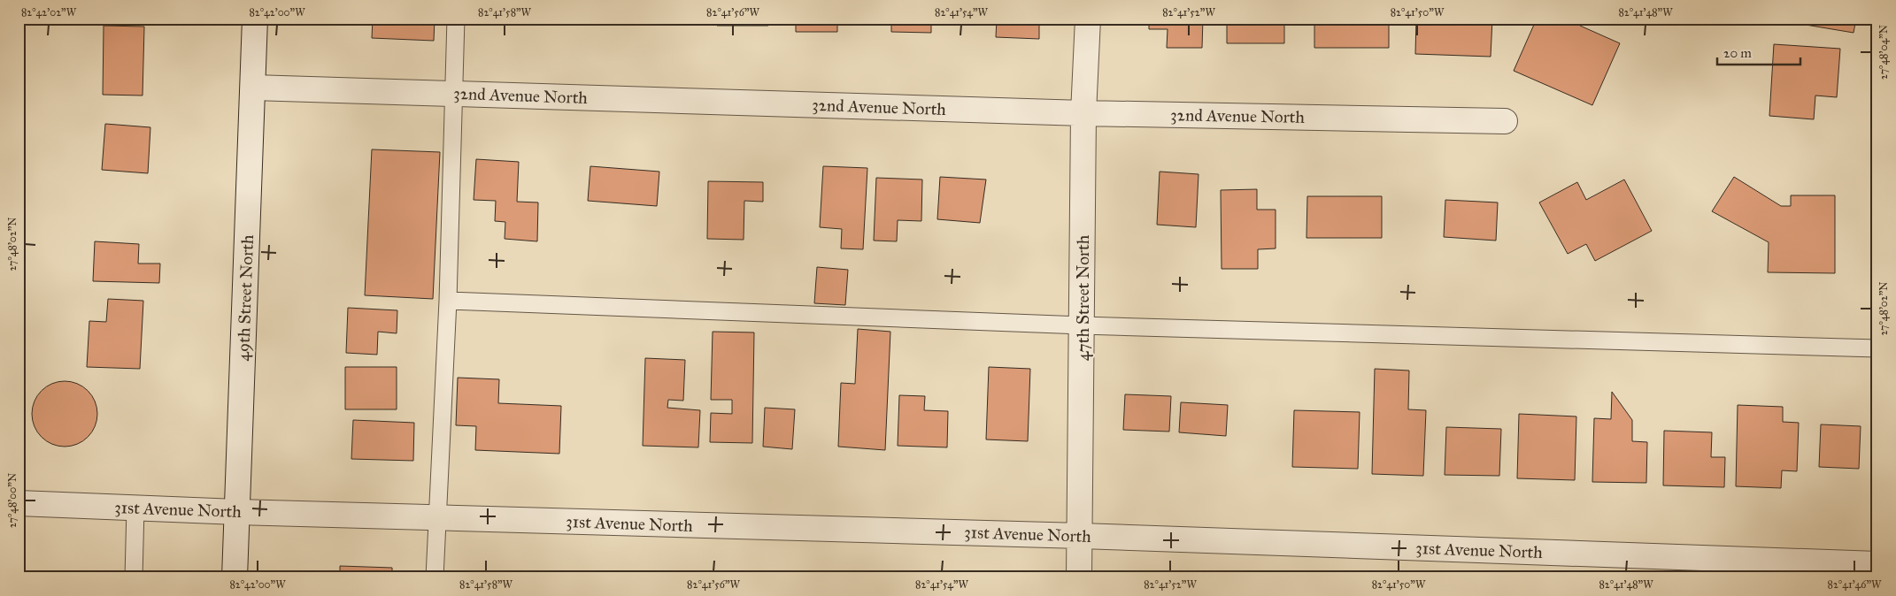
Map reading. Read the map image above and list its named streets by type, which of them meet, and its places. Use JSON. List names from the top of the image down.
{
  "streets": {
    "street": [
      "32nd Avenue North",
      "49th Street North",
      "47th Street North",
      "31st Avenue North"
    ]
  },
  "crossings": [
    ["32nd Avenue North", "49th Street North"],
    ["32nd Avenue North", "47th Street North"],
    ["49th Street North", "31st Avenue North"],
    ["47th Street North", "31st Avenue North"]
  ],
  "scale_bar": "20 m",
  "coordinates": [
    "82°42'02\"W",
    "82°42'00\"W",
    "82°41'58\"W",
    "82°41'56\"W",
    "82°41'54\"W",
    "82°41'52\"W",
    "82°41'50\"W",
    "82°41'48\"W",
    "27°48'04\"N",
    "27°48'02\"N",
    "27°48'00\"N",
    "82°41'46\"W"
  ]
}
